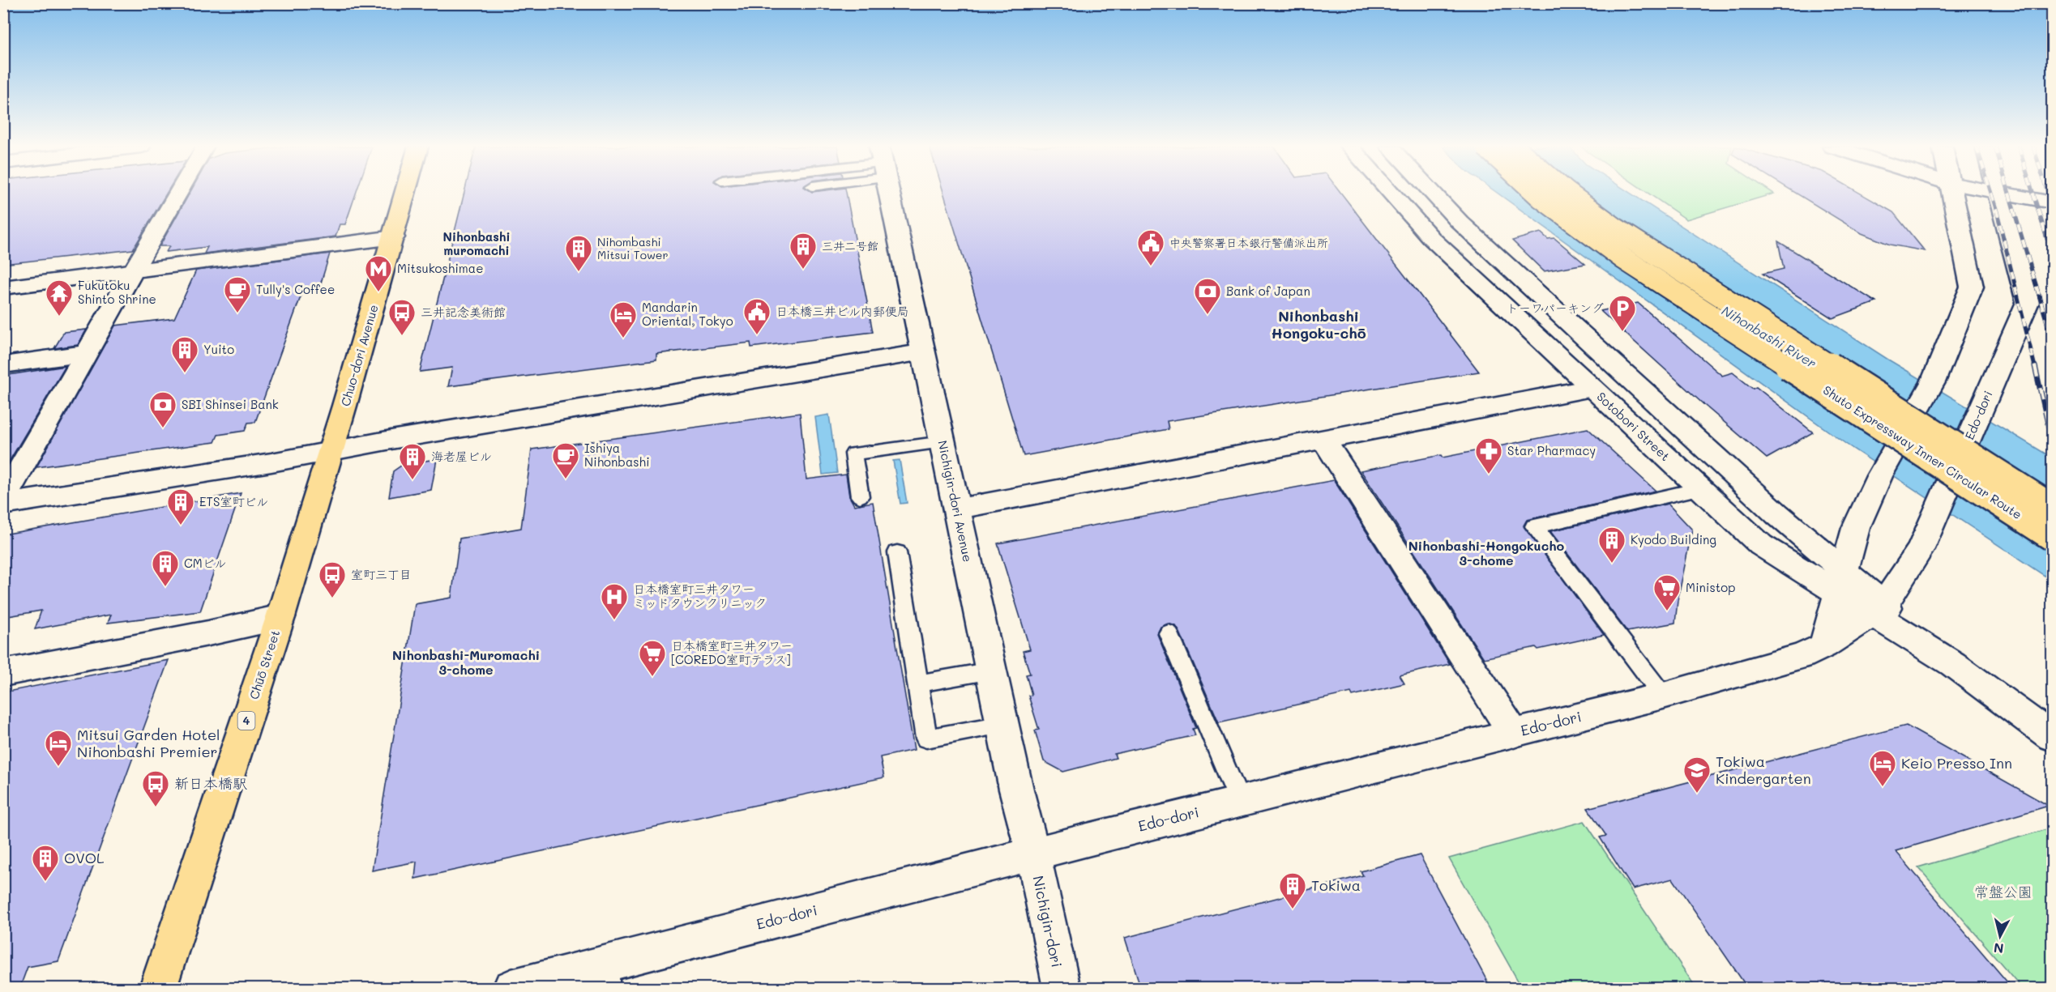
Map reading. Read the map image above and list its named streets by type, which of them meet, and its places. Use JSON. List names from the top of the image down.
{
  "streets": {
    "highway": [
      "Chuo-dori Avenue",
      "Shuto Expressway Inner Circular Route",
      "Chūō Street",
      "4"
    ],
    "main road": [
      "Edo-dori",
      "Sotobori Street",
      "Nichigin-dori Avenue",
      "Nichigin-dori"
    ]
  },
  "crossings": [
    ["Chuo-dori Avenue", "Chūō Street"],
    ["Edo-dori", "Sotobori Street"],
    ["Edo-dori", "Nichigin-dori Avenue"],
    ["Edo-dori", "Nichigin-dori"],
    ["Nichigin-dori Avenue", "Nichigin-dori"]
  ],
  "districts": [
    "Nihonbashi muromachi",
    "Nihonbashi Hongoku-chō",
    "Nihonbashi-Hongokucho 3-chome",
    "Nihonbashi-Muromachi 3-chome"
  ],
  "water": ["Nihonbashi River"],
  "parks": ["常盤公園"],
  "places": {
    "public building": ["中央警察署日本銀行警備派出所", "日本橋三井ビル内郵便局"],
    "building": [
      "三井二号館",
      "Nihombashi Mitsui Tower",
      "Yuito",
      "海老屋ビル",
      "ETS室町ビル",
      "Kyodo Building",
      "CMビル",
      "OVOL",
      "Tokiwa"
    ],
    "metro station": ["Mitsukoshimae"],
    "cafe": ["Tully's Coffee", "Ishiya Nihonbashi"],
    "bank": ["Bank of Japan", "SBI Shinsei Bank"],
    "temple": ["Fukutoku Shinto Shrine"],
    "parking": ["トーワパーキング"],
    "bus stop": ["三井記念美術館", "室町三丁目", "新日本橋駅"],
    "hotel": ["Mandarin Oriental, Tokyo", "Mitsui Garden Hotel Nihonbashi Premier", "Keio Presso Inn"],
    "pharmacy": ["Star Pharmacy"],
    "supermarket": ["Ministop", "日本橋室町三井タワー [COREDO室町テラス]"],
    "hospital": ["日本橋室町三井タワー ミッドタウンクリニック"],
    "school or university": ["Tokiwa Kindergarten"]
  },
  "north": "bottom"
}
